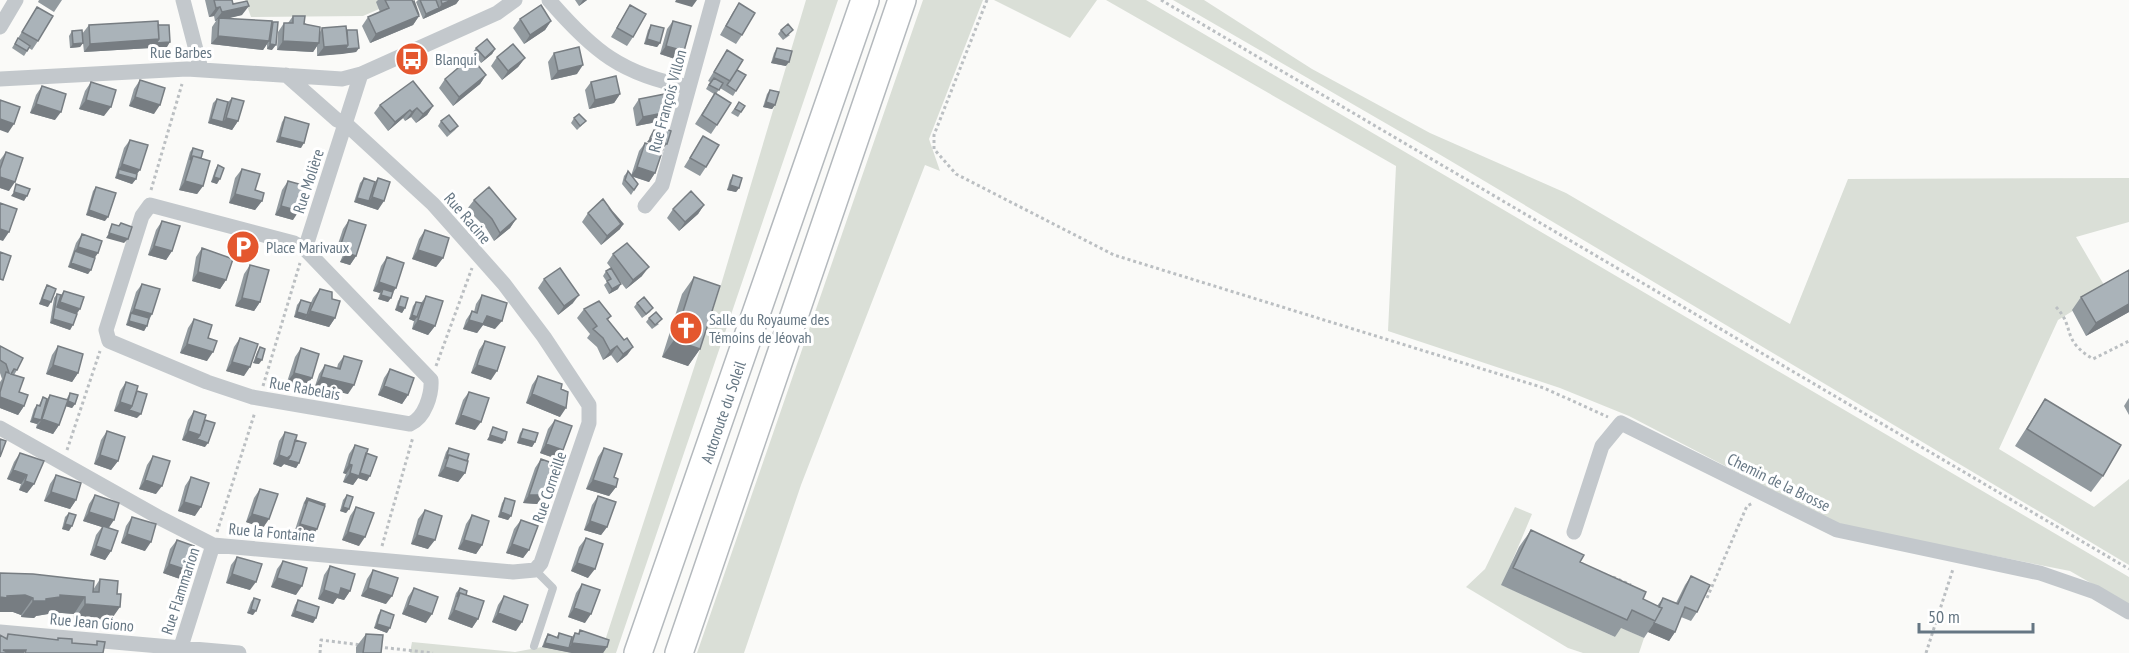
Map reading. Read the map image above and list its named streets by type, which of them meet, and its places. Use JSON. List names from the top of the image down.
{
  "streets": {
    "highway": ["Autoroute du Soleil"],
    "street": [
      "Rue Barbes",
      "Rue François Villon",
      "Rue Molière",
      "Rue Racine",
      "Rue Rabelais",
      "Chemin de la Brosse",
      "Rue Corneille",
      "Rue la Fontaine",
      "Rue Flammarion",
      "Rue Jean Giono"
    ]
  },
  "crossings": [
    ["Rue Barbes", "Rue Molière"],
    ["Rue Barbes", "Rue Racine"],
    ["Rue Molière", "Rue Racine"],
    ["Rue Racine", "Rue Corneille"],
    ["Rue Corneille", "Rue la Fontaine"],
    ["Rue la Fontaine", "Rue Flammarion"],
    ["Rue Flammarion", "Rue Jean Giono"]
  ],
  "places": {
    "bus stop": ["Blanqui"],
    "parking": ["Place Marivaux"],
    "church": ["Salle du Royaume des Témoins de Jéovah"]
  },
  "scale_bar": "50 m"
}
